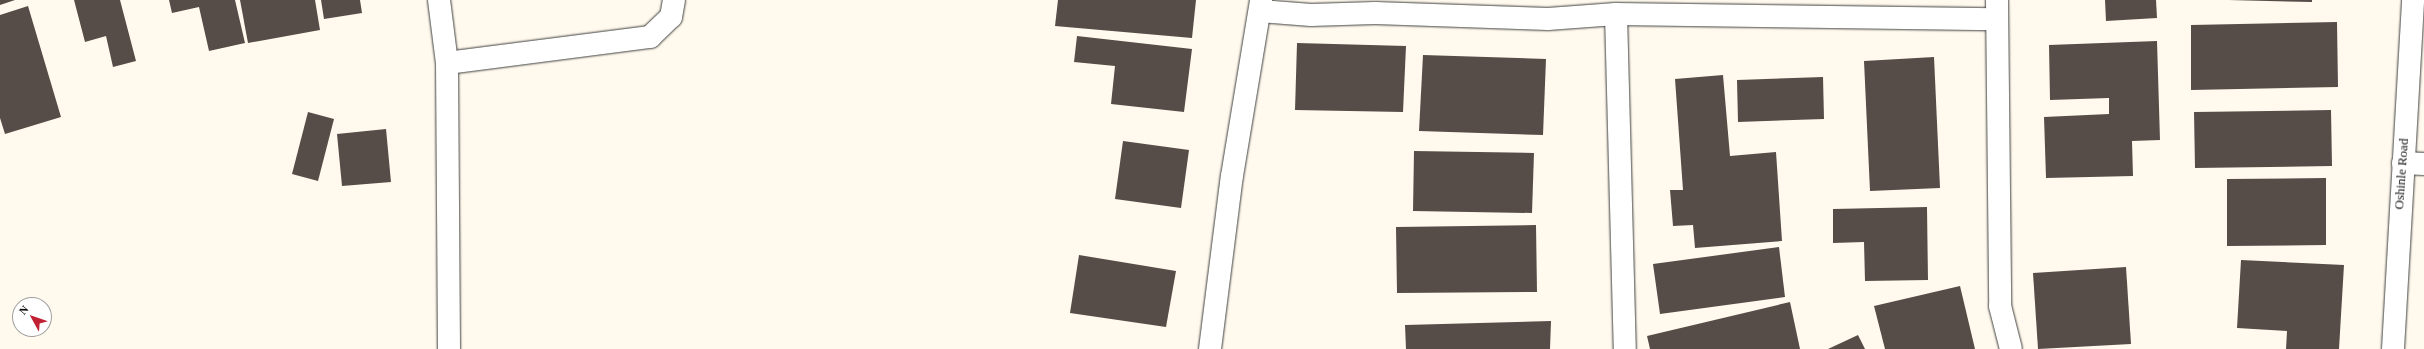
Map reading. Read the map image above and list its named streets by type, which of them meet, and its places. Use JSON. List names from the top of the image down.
{
  "streets": {
    "street": ["Oshinle Road"]
  },
  "north": "top left"
}
